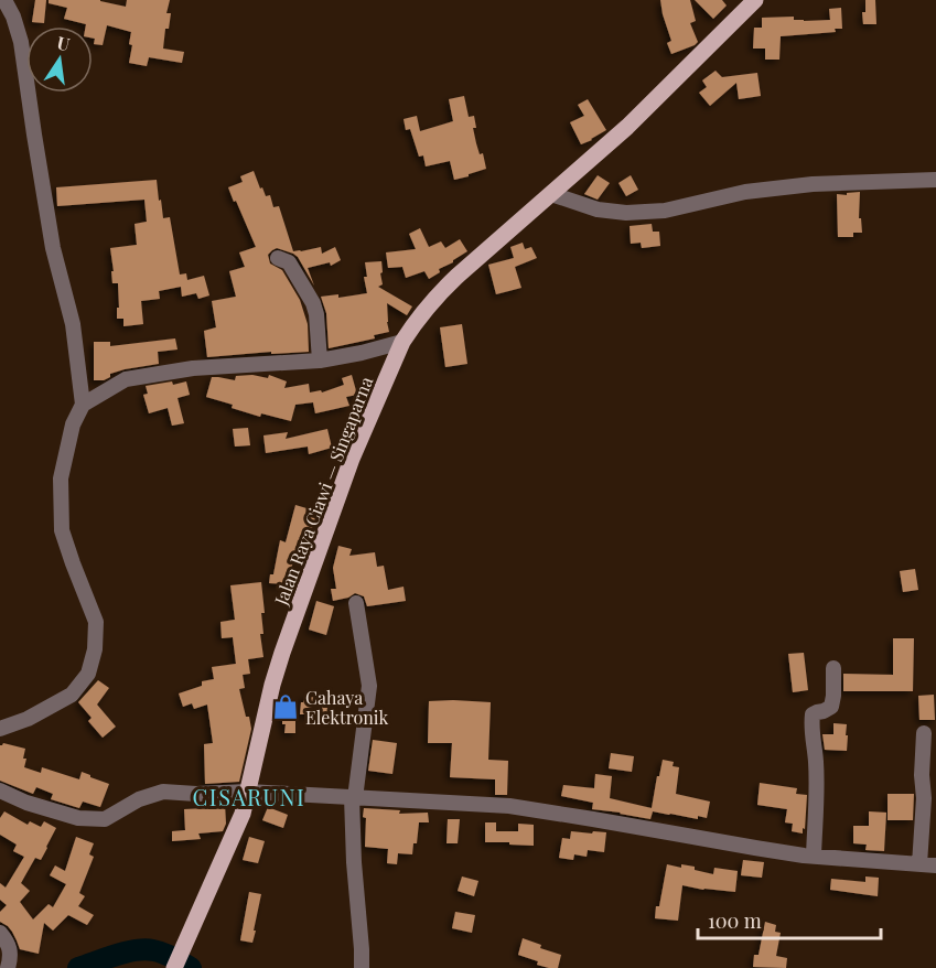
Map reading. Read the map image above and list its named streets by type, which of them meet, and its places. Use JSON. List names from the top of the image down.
{
  "streets": {
    "main road": ["Jalan Raya Ciawi — Singaparna"]
  },
  "districts": ["CISARUNI"],
  "places": {
    "shop": ["Cahaya Elektronik"]
  },
  "scale_bar": "100 m",
  "north": "top"
}
